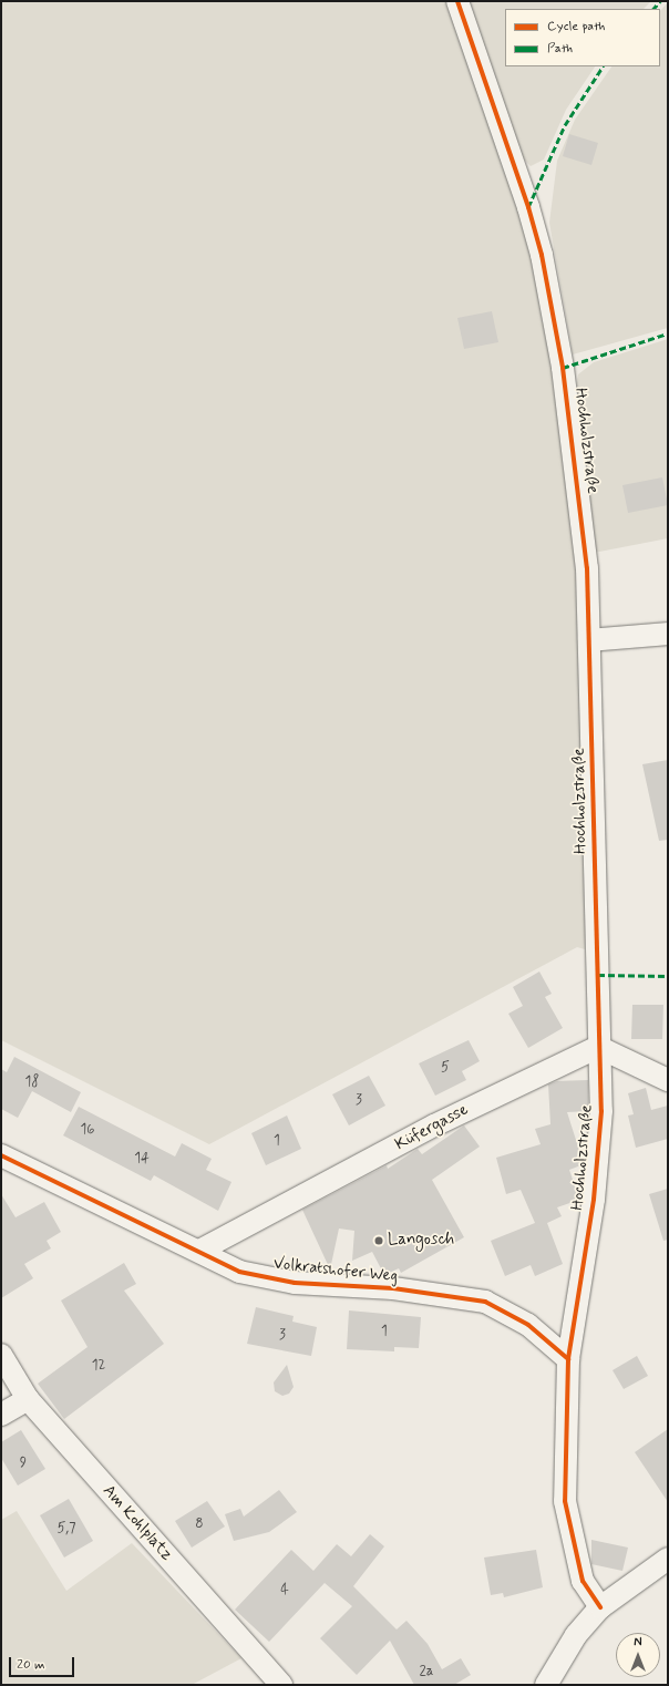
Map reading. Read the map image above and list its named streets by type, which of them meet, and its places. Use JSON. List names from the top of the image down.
{
  "streets": {
    "street": [
      "Hochholzstraße",
      "Küfergasse",
      "Volkratshofer Weg",
      "Am Kohlplatz"
    ]
  },
  "crossings": [
    ["Hochholzstraße", "Küfergasse"],
    ["Hochholzstraße", "Volkratshofer Weg"],
    ["Küfergasse", "Volkratshofer Weg"]
  ],
  "places": ["Langosch"],
  "house_numbers": [
    "5",
    "18",
    "3",
    "16",
    "1",
    "14",
    "1",
    "3",
    "12",
    "9",
    "8",
    "5,7",
    "4",
    "2a"
  ],
  "legend": ["Cycle path", "Path"],
  "scale_bar": "20 m",
  "north": "top"
}
